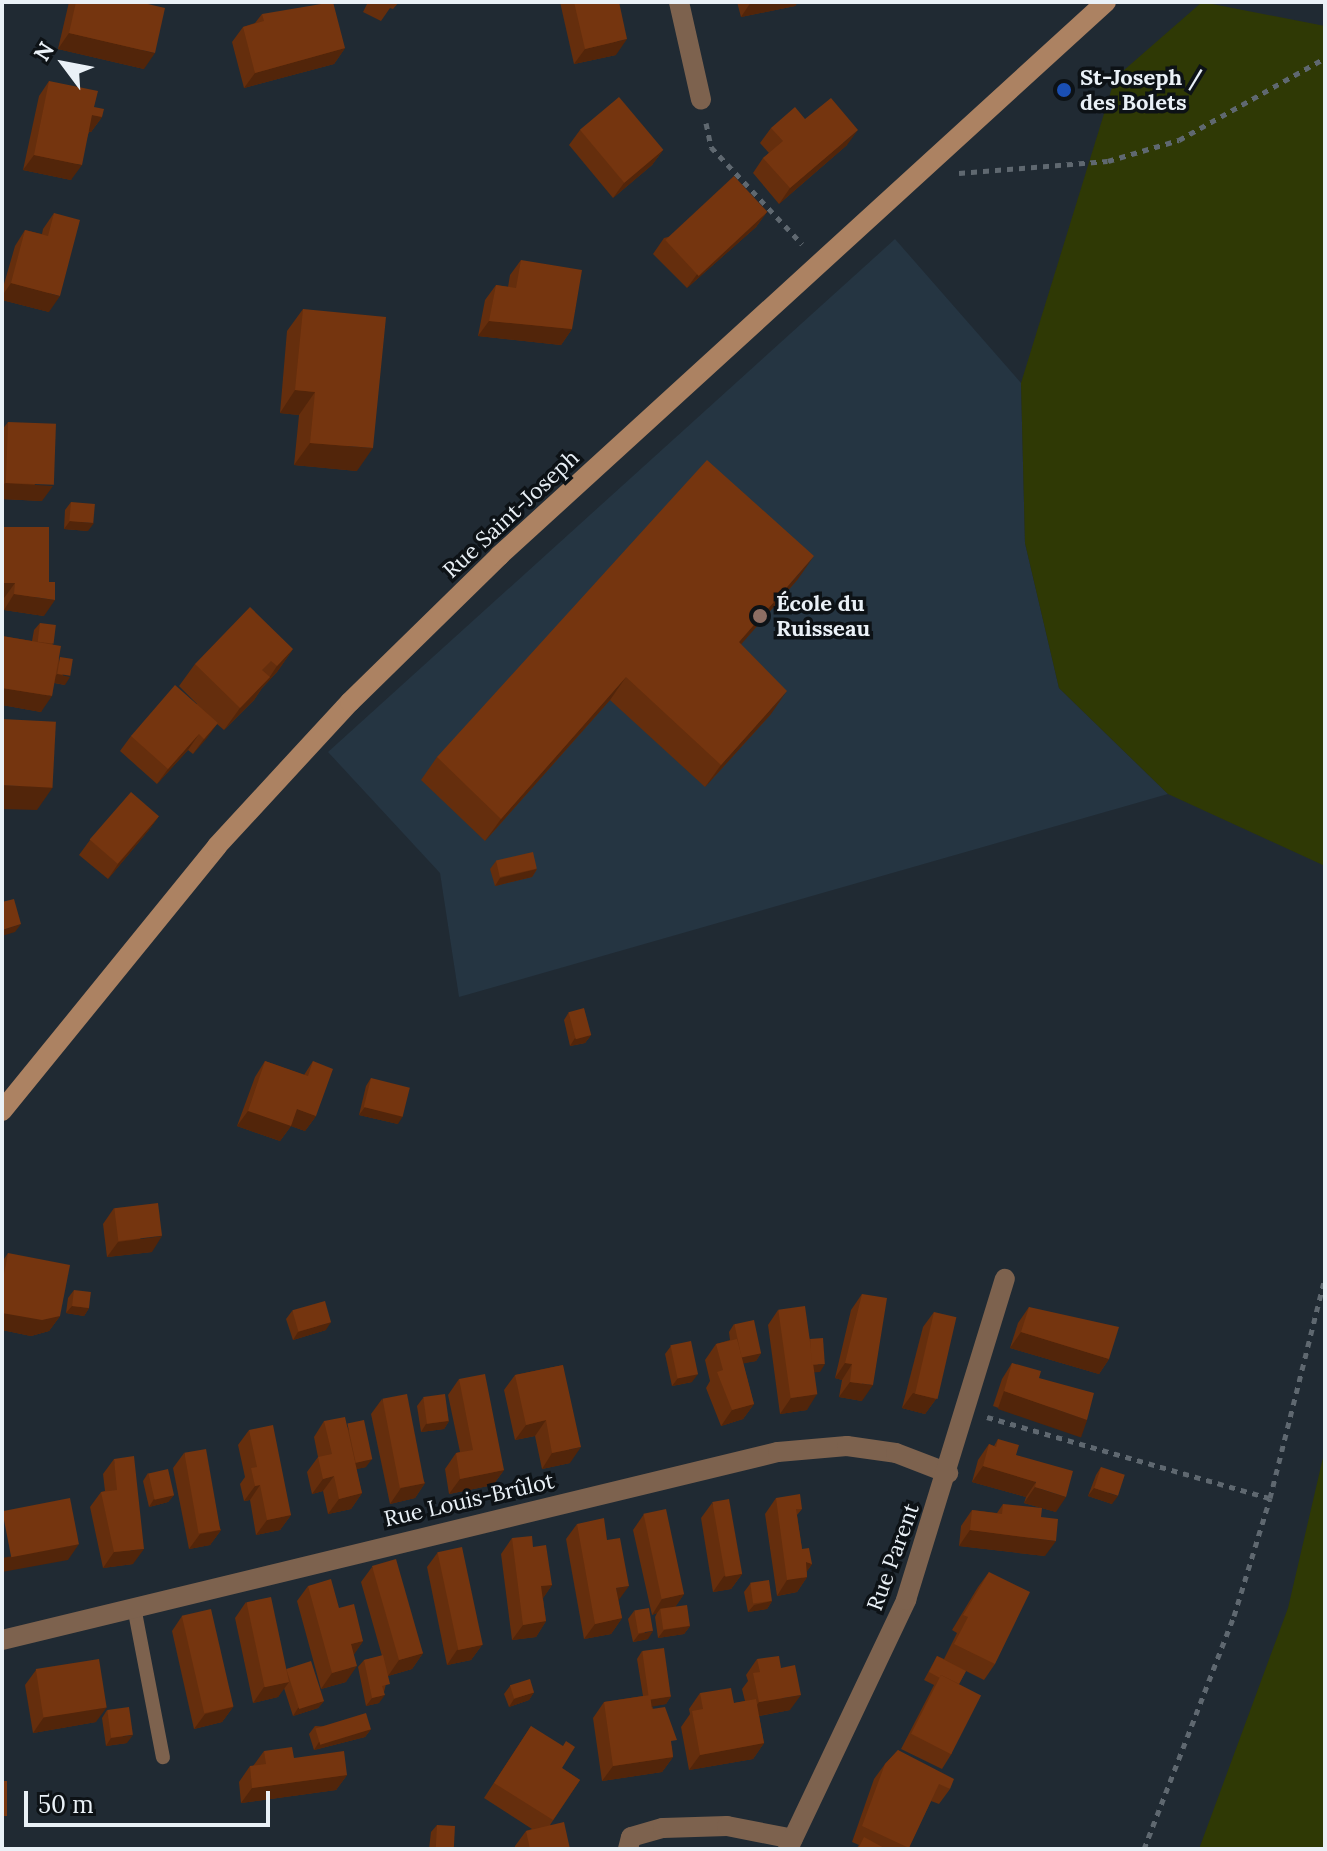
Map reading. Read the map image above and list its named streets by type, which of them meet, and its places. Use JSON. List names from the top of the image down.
{
  "streets": {
    "street": ["Rue Saint-Joseph", "Rue Louis-Brûlot", "Rue Parent"]
  },
  "crossings": [
    ["Rue Louis-Brûlot", "Rue Parent"]
  ],
  "places": ["St-Joseph / des Bolets", "École du Ruisseau"],
  "scale_bar": "50 m",
  "north": "top left"
}
